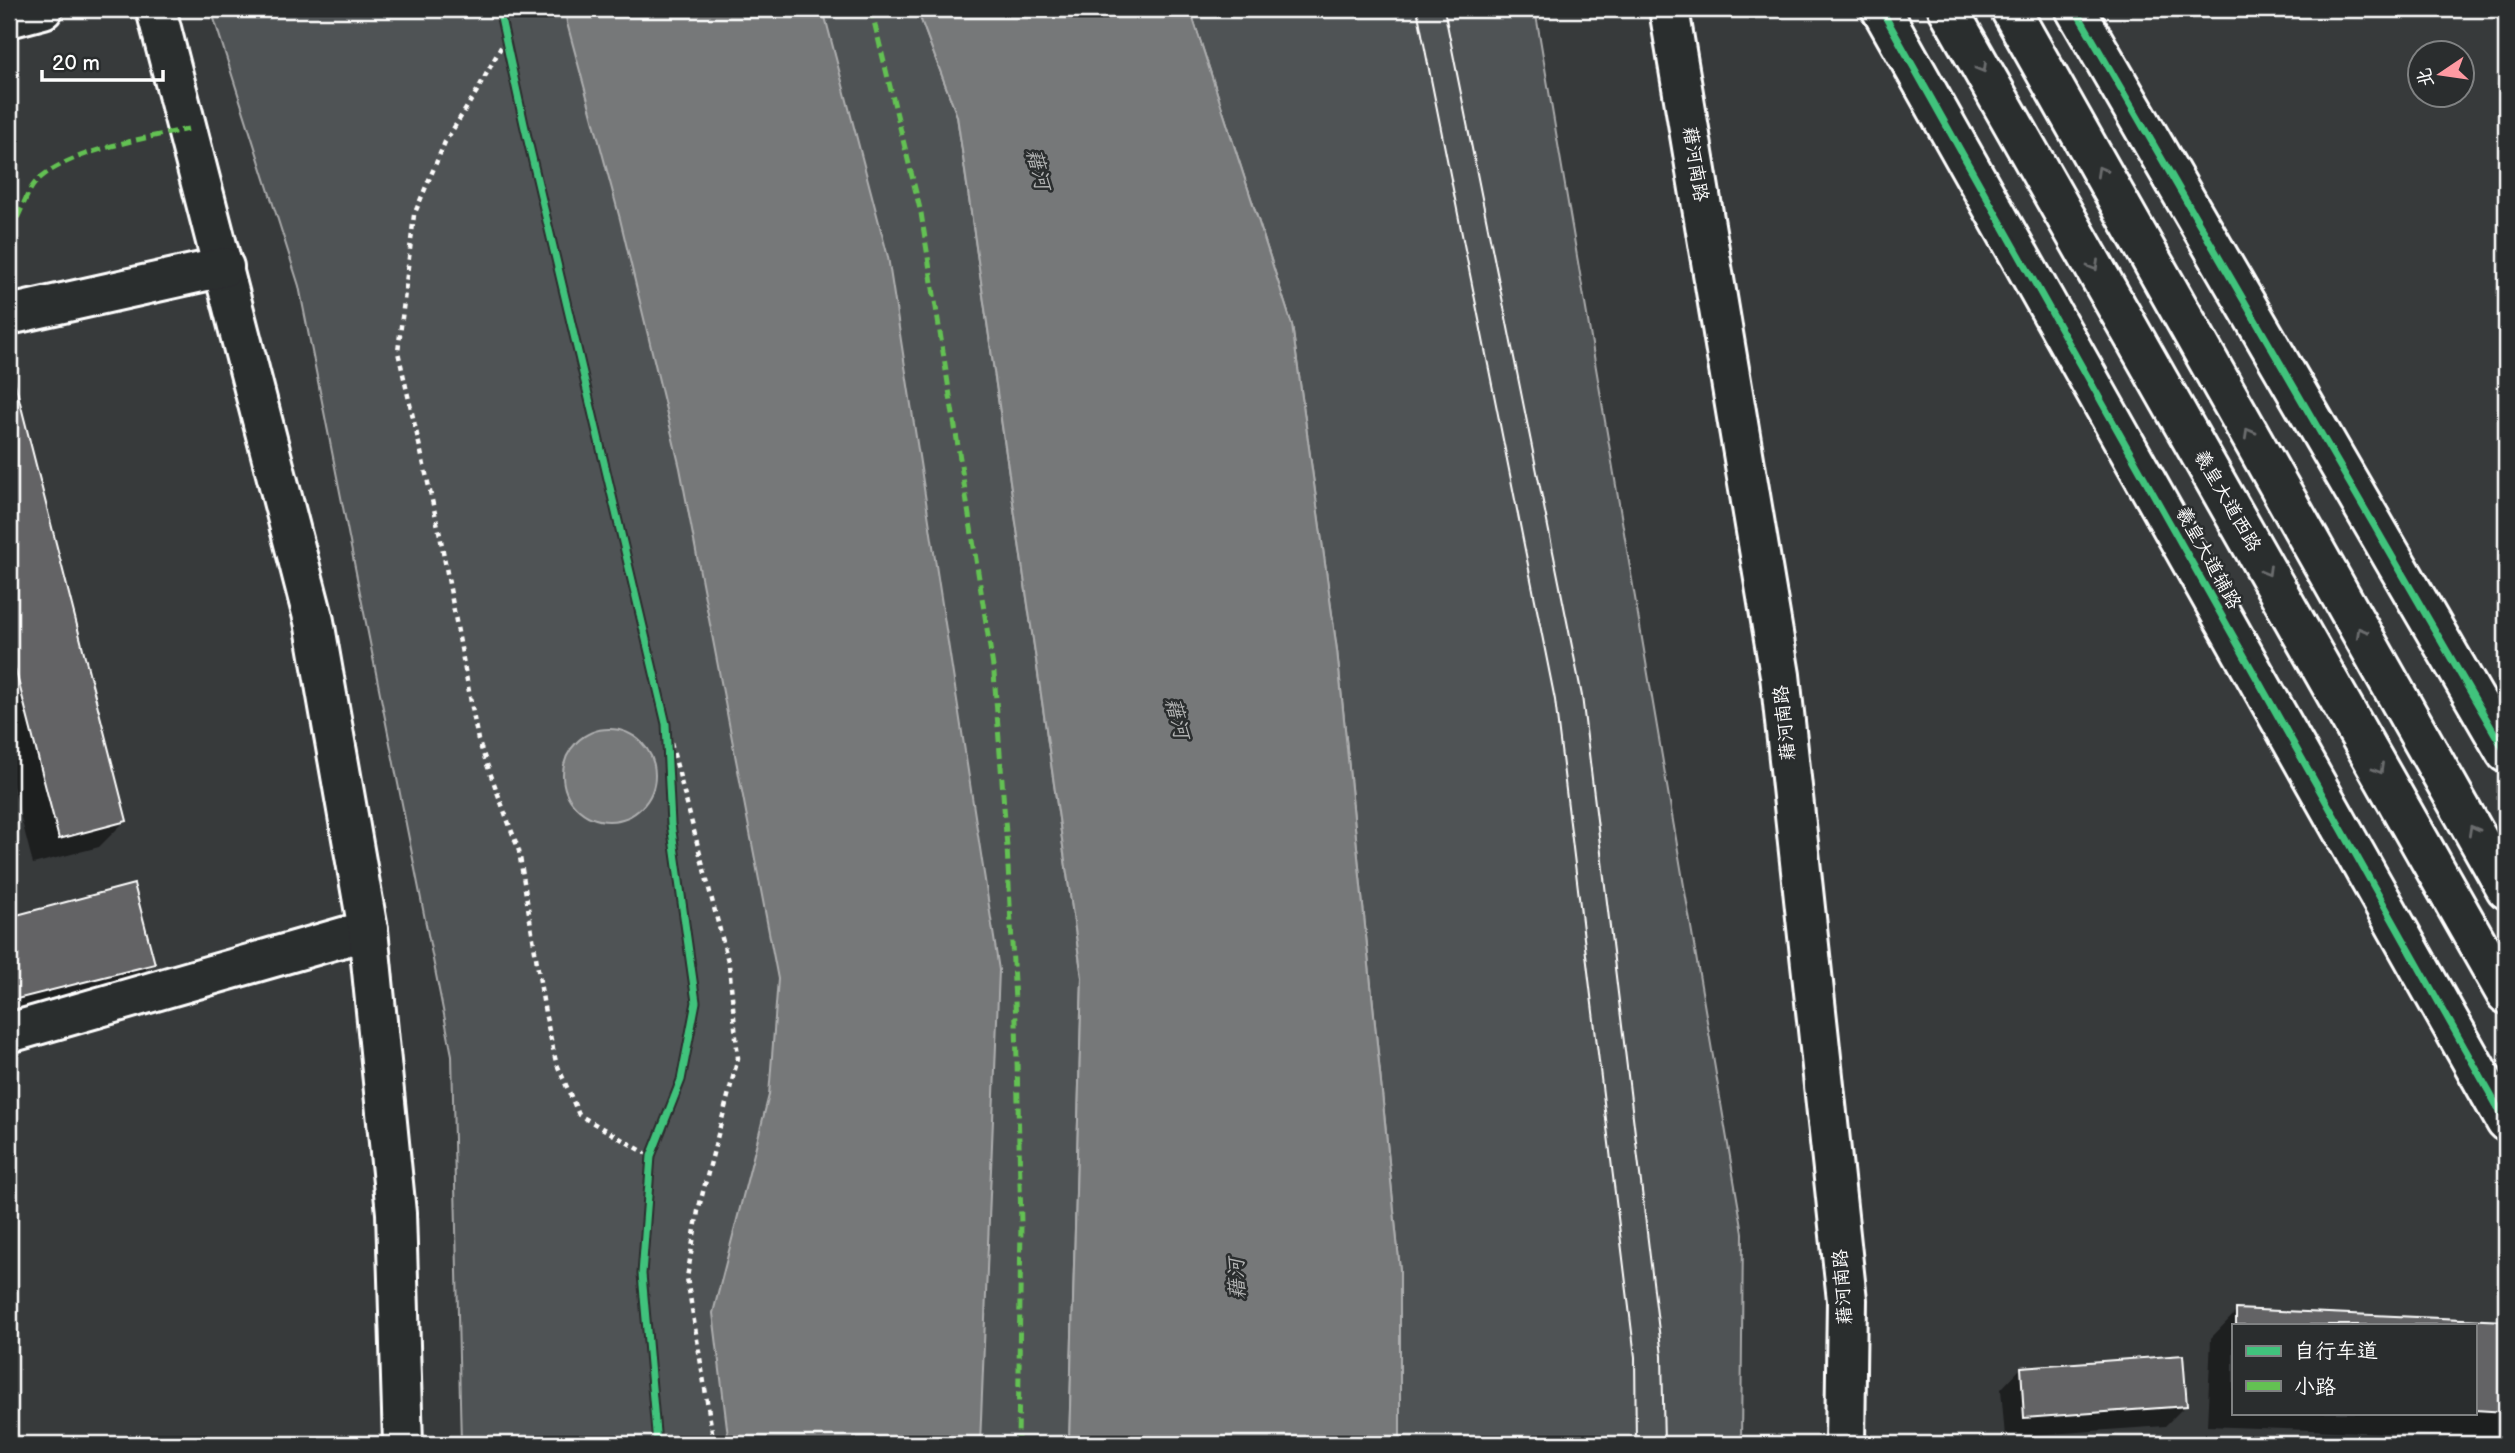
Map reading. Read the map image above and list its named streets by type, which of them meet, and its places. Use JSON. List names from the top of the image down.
{
  "streets": {
    "main road": ["藉河南路", "羲皇大道西路", "羲皇大道辅路"]
  },
  "water": ["藉河"],
  "legend": ["自行车道", "小路"],
  "scale_bar": "20 m",
  "north": "left"
}
